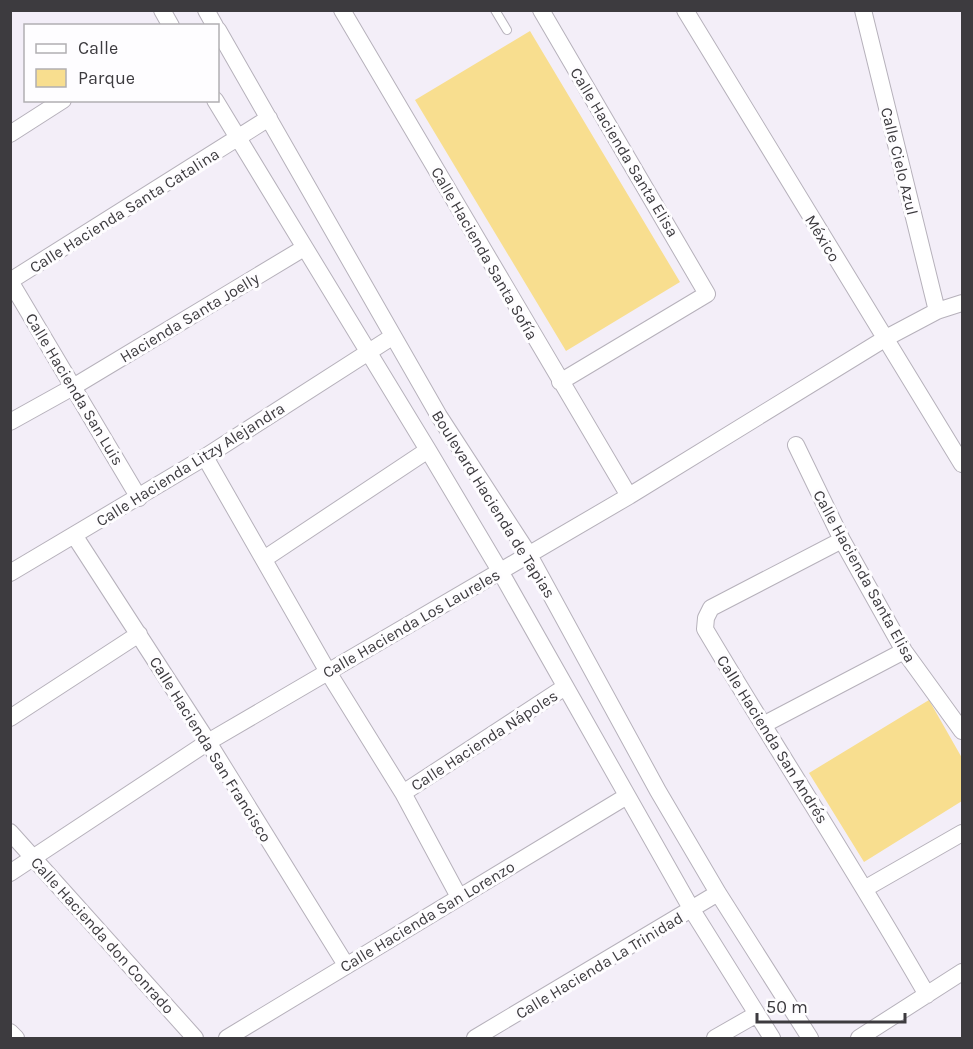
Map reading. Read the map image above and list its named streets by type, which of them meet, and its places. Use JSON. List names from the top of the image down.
{
  "streets": {
    "street": [
      "Calle Hacienda Santa Elisa",
      "Calle Cielo Azul",
      "Calle Hacienda Santa Catalina",
      "México",
      "Calle Hacienda Santa Sofía",
      "Hacienda Santa Joelly",
      "Calle Hacienda San Luis",
      "Calle Hacienda Litzy Alejandra",
      "Boulevard Hacienda de Tapias",
      "Calle Hacienda Los Laureles",
      "Calle Hacienda San Andrés",
      "Calle Hacienda Nápoles",
      "Calle Hacienda San Francisco",
      "Calle Hacienda San Lorenzo",
      "Calle Hacienda don Conrado",
      "Calle Hacienda La Trinidad"
    ]
  },
  "crossings": [
    ["Calle Hacienda Santa Elisa", "Calle Hacienda Santa Sofía"],
    ["Calle Hacienda Santa Elisa", "Calle Hacienda San Andrés"],
    ["Calle Cielo Azul", "Calle Hacienda Los Laureles"],
    ["Calle Hacienda Santa Catalina", "Calle Hacienda San Luis"],
    ["Calle Hacienda Santa Catalina", "Boulevard Hacienda de Tapias"],
    ["México", "Calle Hacienda Los Laureles"],
    ["Calle Hacienda Santa Sofía", "Calle Hacienda Los Laureles"],
    ["Hacienda Santa Joelly", "Calle Hacienda San Luis"],
    ["Hacienda Santa Joelly", "Boulevard Hacienda de Tapias"],
    ["Calle Hacienda San Luis", "Calle Hacienda Litzy Alejandra"],
    ["Calle Hacienda Litzy Alejandra", "Boulevard Hacienda de Tapias"],
    ["Calle Hacienda Litzy Alejandra", "Calle Hacienda San Francisco"],
    ["Boulevard Hacienda de Tapias", "Calle Hacienda Los Laureles"],
    ["Boulevard Hacienda de Tapias", "Calle Hacienda Nápoles"],
    ["Boulevard Hacienda de Tapias", "Calle Hacienda San Lorenzo"],
    ["Boulevard Hacienda de Tapias", "Calle Hacienda La Trinidad"],
    ["Calle Hacienda Los Laureles", "Calle Hacienda San Francisco"],
    ["Calle Hacienda Los Laureles", "Calle Hacienda don Conrado"],
    ["Calle Hacienda San Francisco", "Calle Hacienda San Lorenzo"]
  ],
  "legend": ["Calle", "Parque"],
  "scale_bar": "50 m"
}
